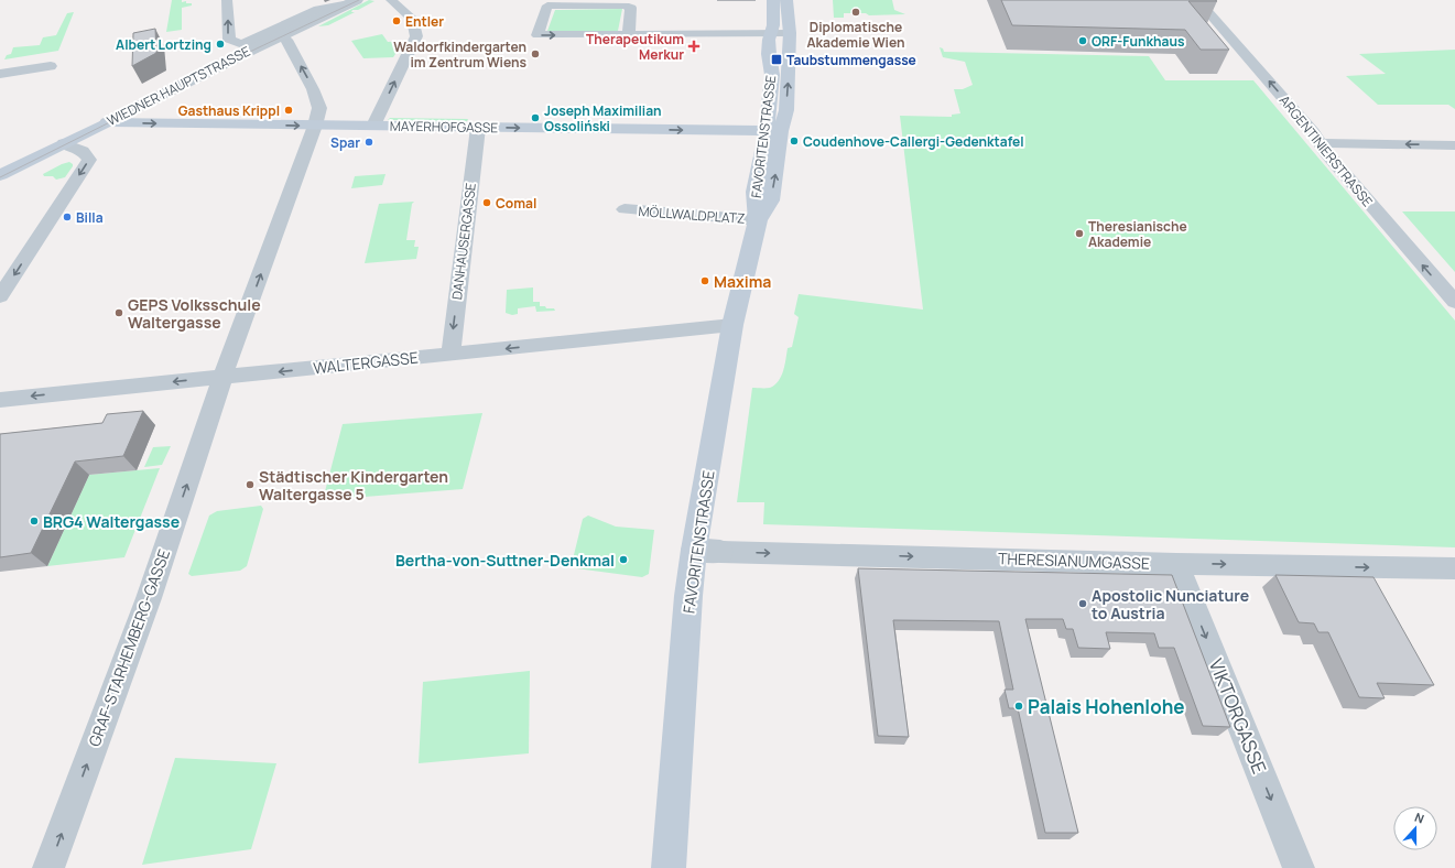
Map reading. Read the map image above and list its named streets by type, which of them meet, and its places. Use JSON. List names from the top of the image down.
{
  "streets": {
    "main road": ["WIEDNER HAUPTSTRASSE", "MAYERHOFGASSE", "FAVORITENSTRASSE"],
    "street": [
      "ARGENTINIERSTRASSE",
      "MÖLLWALDPLATZ",
      "DANHAUSERGASSE",
      "WALTERGASSE",
      "THERESIANUMGASSE",
      "GRAF-STARHEMBERG-GASSE",
      "VIKTORGASSE"
    ]
  },
  "crossings": [
    ["WIEDNER HAUPTSTRASSE", "MAYERHOFGASSE"],
    ["WIEDNER HAUPTSTRASSE", "GRAF-STARHEMBERG-GASSE"],
    ["MAYERHOFGASSE", "FAVORITENSTRASSE"],
    ["MAYERHOFGASSE", "DANHAUSERGASSE"],
    ["MAYERHOFGASSE", "GRAF-STARHEMBERG-GASSE"],
    ["FAVORITENSTRASSE", "MÖLLWALDPLATZ"],
    ["FAVORITENSTRASSE", "WALTERGASSE"],
    ["FAVORITENSTRASSE", "THERESIANUMGASSE"],
    ["DANHAUSERGASSE", "WALTERGASSE"],
    ["WALTERGASSE", "GRAF-STARHEMBERG-GASSE"],
    ["THERESIANUMGASSE", "VIKTORGASSE"]
  ],
  "one_way": [
    "MAYERHOFGASSE",
    "ARGENTINIERSTRASSE",
    "DANHAUSERGASSE",
    "WALTERGASSE",
    "THERESIANUMGASSE",
    "GRAF-STARHEMBERG-GASSE",
    "VIKTORGASSE"
  ],
  "places": {
    "other": [
      "Diplomatische Akademie Wien",
      "Entler",
      "ORF-Funkhaus",
      "Albert Lortzing",
      "Waldorfkindergarten im Zentrum Wiens",
      "Gasthaus Krippl",
      "Joseph Maximilian Ossoliński",
      "Coudenhove-Callergi-Gedenktafel",
      "Spar",
      "Comal",
      "Billa",
      "Theresianische Akademie",
      "Maxima",
      "GEPS Volksschule Waltergasse",
      "Städtischer Kindergarten Waltergasse 5",
      "BRG4 Waltergasse",
      "Bertha-von-Suttner-Denkmal",
      "Apostolic Nunciature to Austria",
      "Palais Hohenlohe"
    ],
    "health": ["Therapeutikum Merkur"],
    "transit": ["Taubstummengasse"]
  },
  "north": "top"
}
